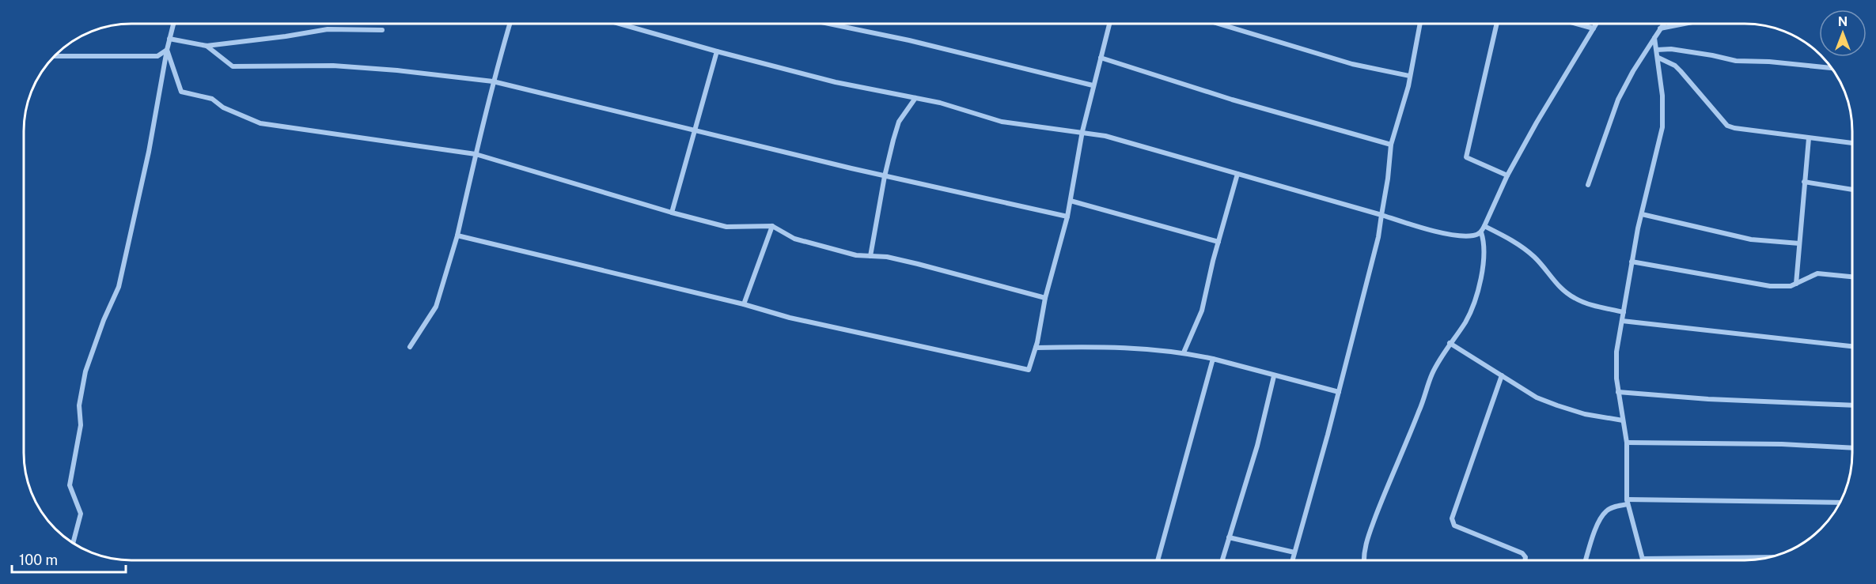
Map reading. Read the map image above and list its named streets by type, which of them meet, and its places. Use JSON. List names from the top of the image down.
{
  "scale_bar": "100 m",
  "north": "top"
}
